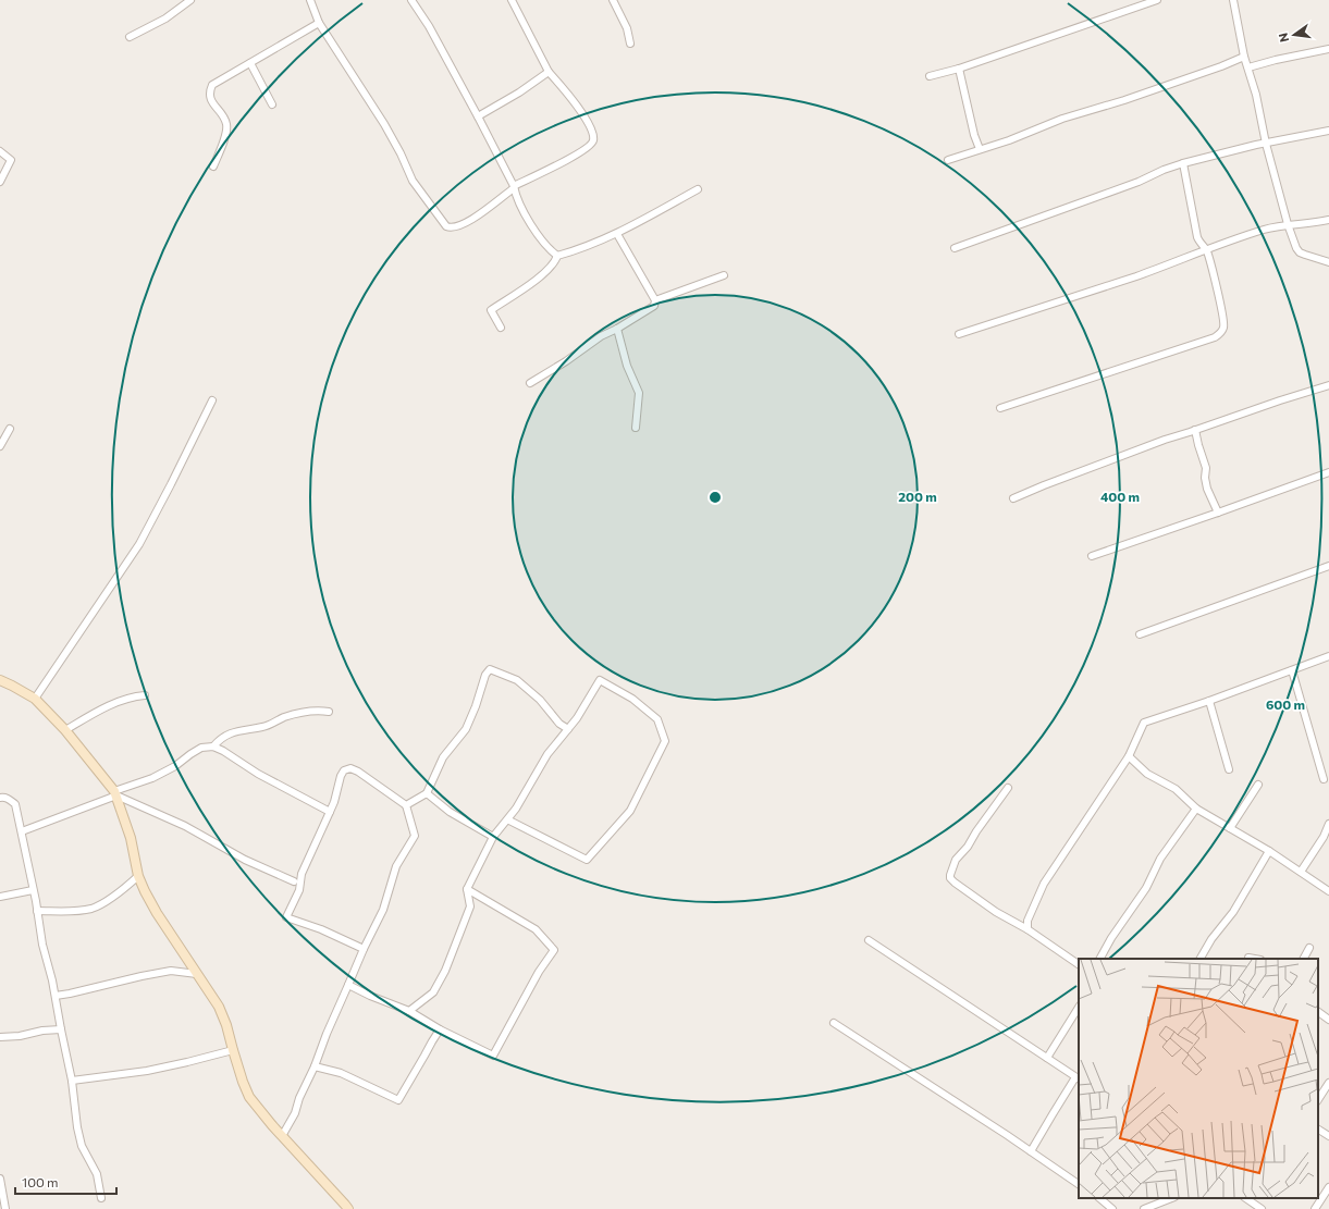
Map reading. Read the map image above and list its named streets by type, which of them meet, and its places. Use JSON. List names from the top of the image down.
{
  "scale_bar": "100 m",
  "north": "left",
  "rings": ["200 m", "400 m", "600 m"]
}
